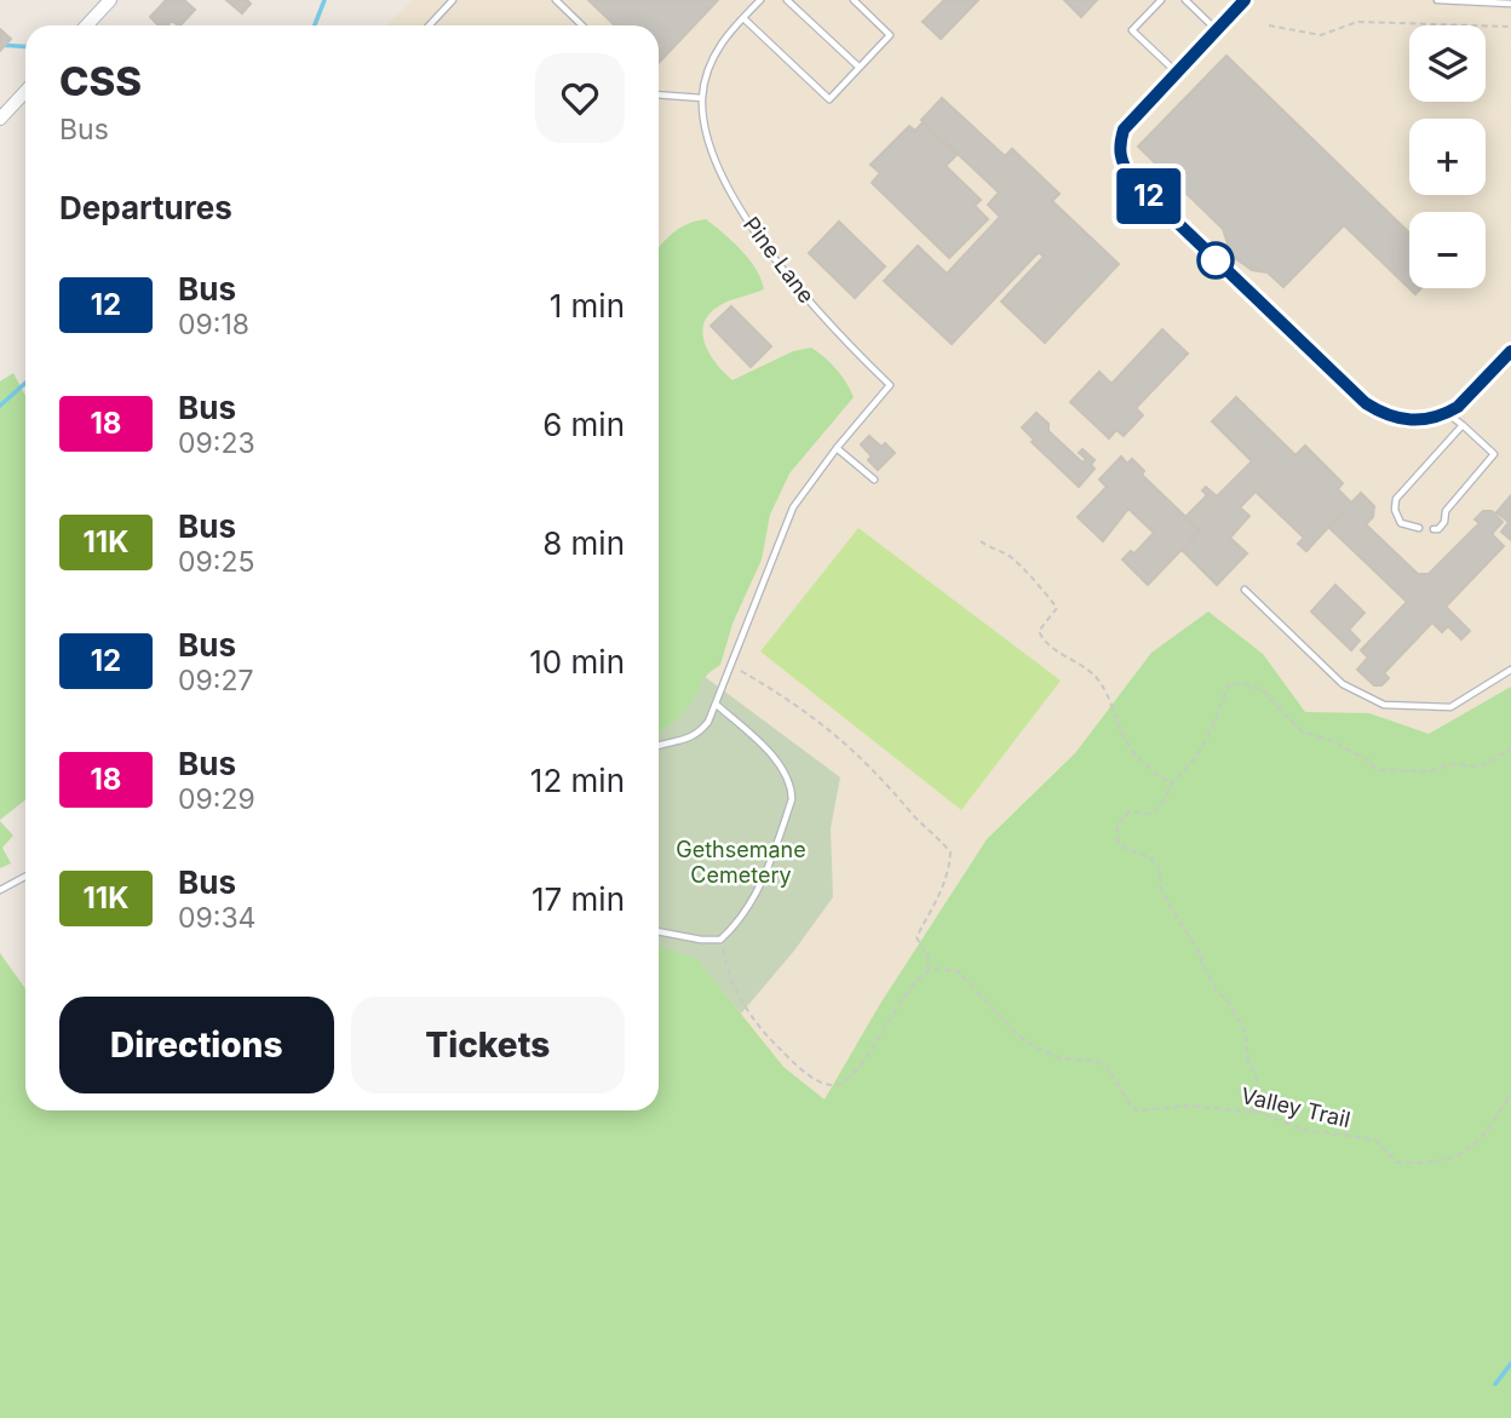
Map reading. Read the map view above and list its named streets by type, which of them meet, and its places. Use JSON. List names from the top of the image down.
{
  "streets": {
    "lane": ["Pine Lane"],
    "path": ["Valley Trail"]
  },
  "parks": ["Gethsemane Cemetery"],
  "lines": ["bus line 12"],
  "page": {
    "on_map": "12",
    "map_buttons": ["+", "−"],
    "heading": [
      ["CSS", "Bus"],
      "Departures"
    ],
    "list": [
      {
        "mark": "12",
        "name": "Bus",
        "note": "09:18",
        "value": "1 min"
      },
      {
        "mark": "18",
        "name": "Bus",
        "note": "09:23",
        "value": "6 min"
      },
      {
        "mark": "11K",
        "name": "Bus",
        "note": "09:25",
        "value": "8 min"
      },
      {
        "mark": "12",
        "name": "Bus",
        "note": "09:27",
        "value": "10 min"
      },
      {
        "mark": "18",
        "name": "Bus",
        "note": "09:29",
        "value": "12 min"
      },
      {
        "mark": "11K",
        "name": "Bus",
        "note": "09:34",
        "value": "17 min"
      }
    ],
    "buttons": ["Directions", "Tickets"]
  }
}
